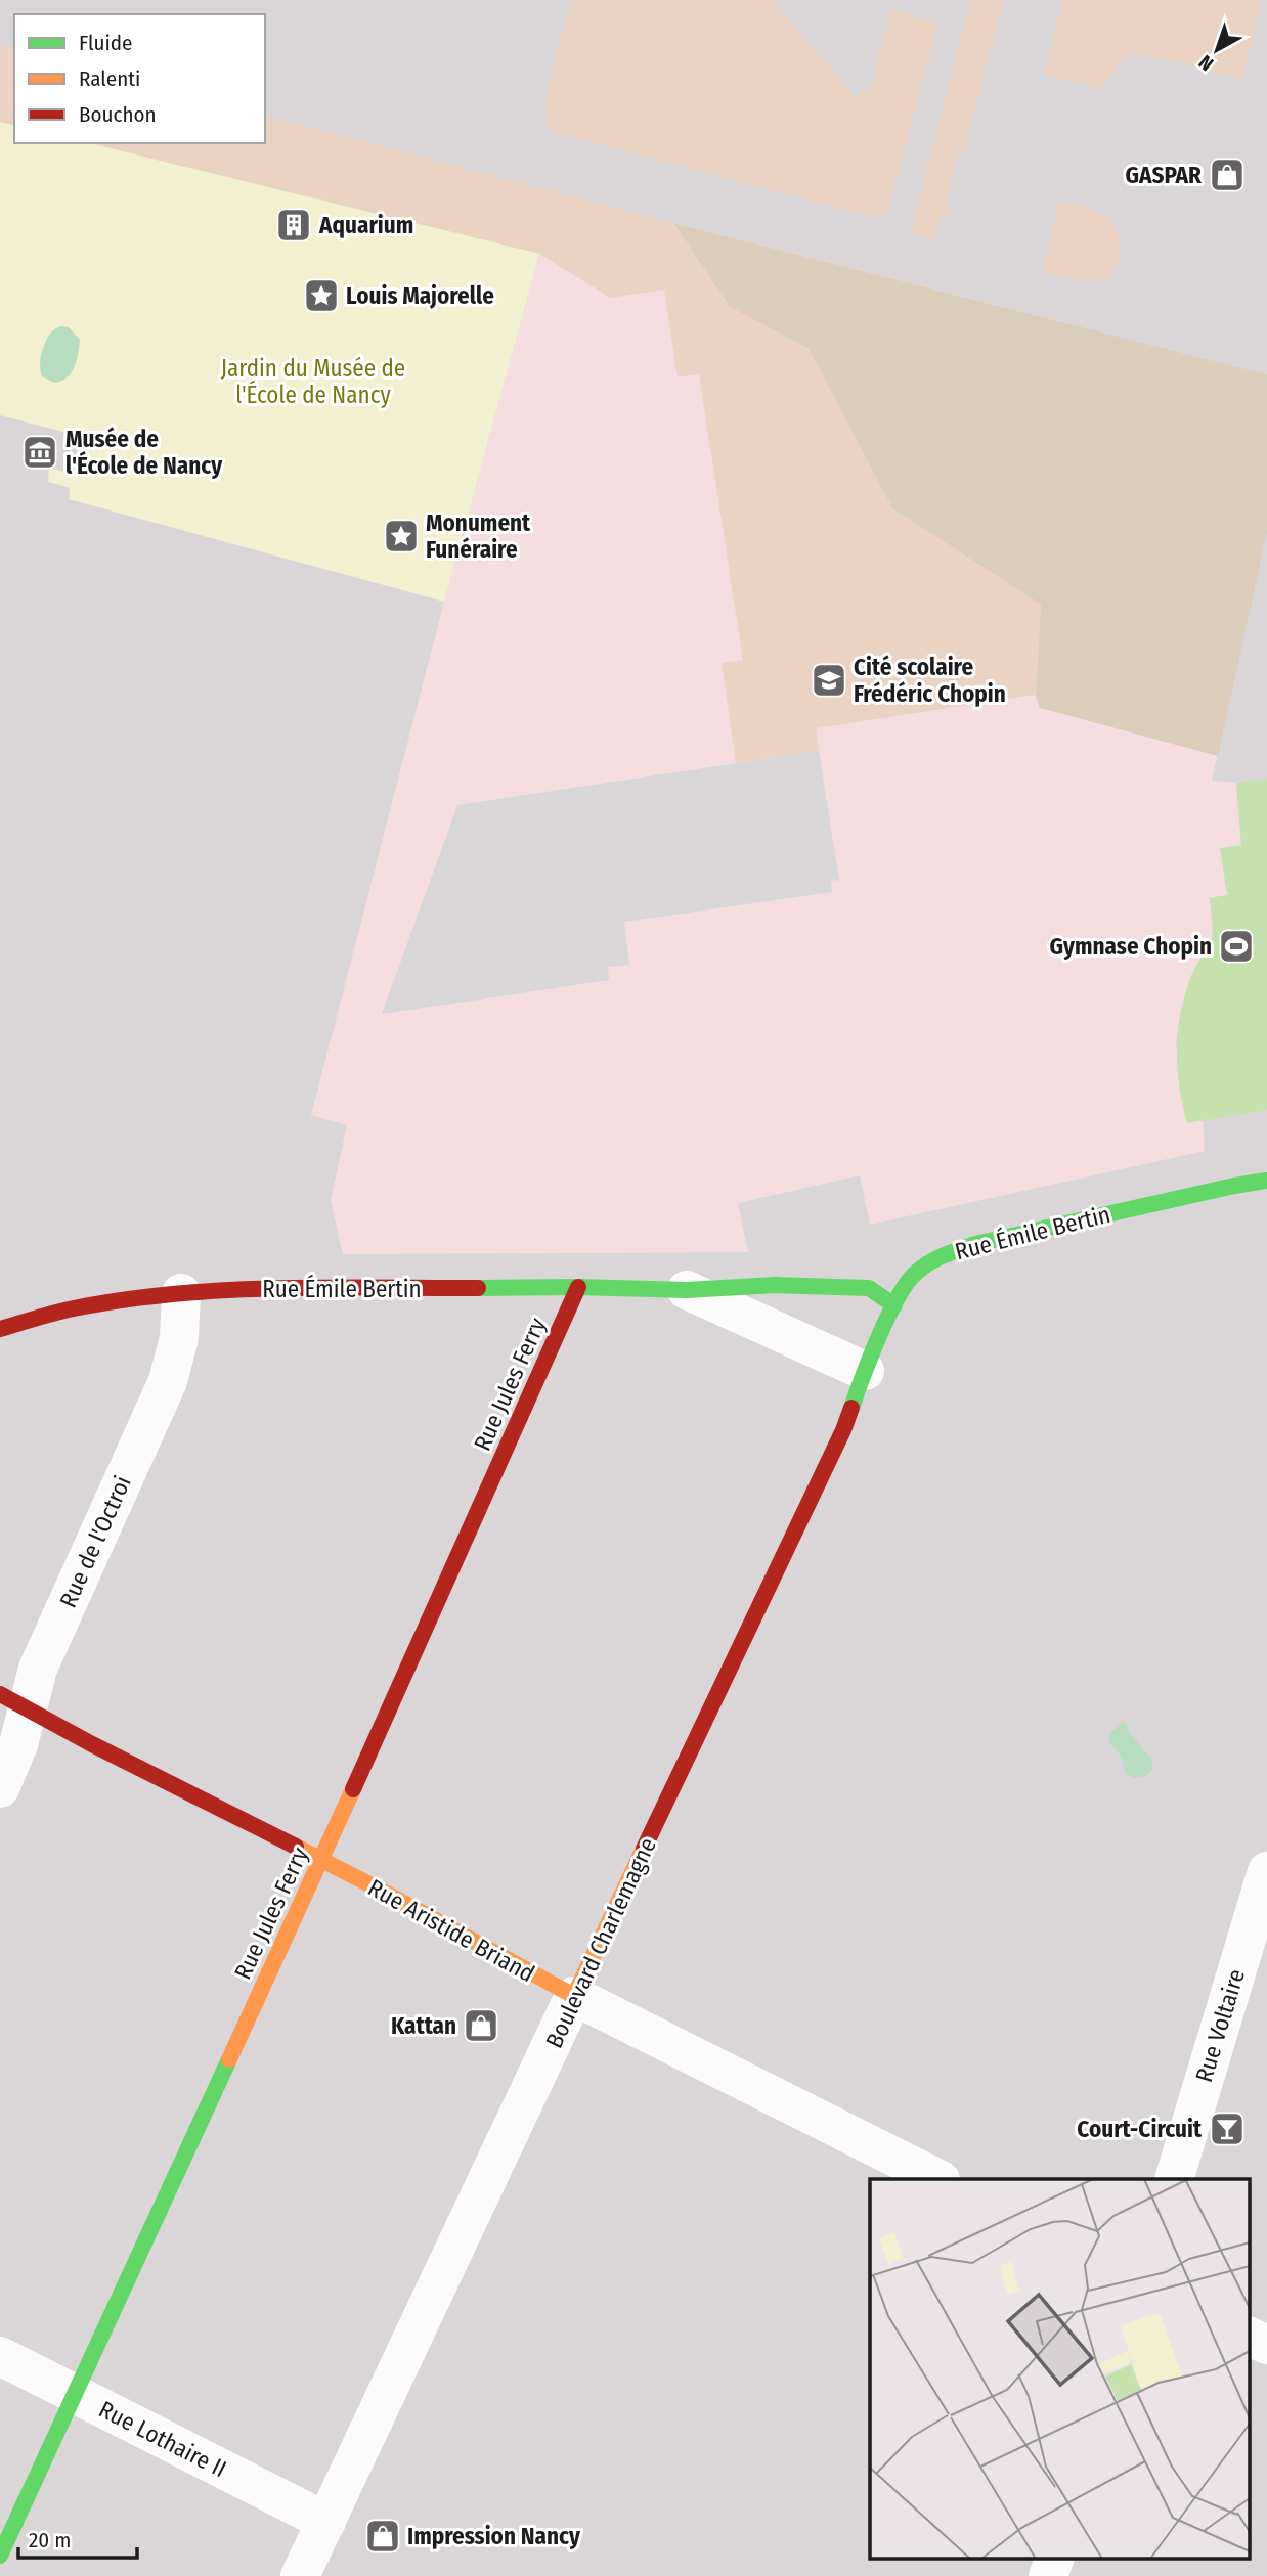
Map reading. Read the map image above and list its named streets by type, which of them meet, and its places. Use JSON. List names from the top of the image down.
{
  "streets": {
    "main road": [
      "Rue Émile Bertin",
      "Rue Jules Ferry",
      "Rue Aristide Briand",
      "Boulevard Charlemagne"
    ],
    "street": ["Rue de l'Octroi", "Rue Voltaire", "Rue Lothaire II"]
  },
  "crossings": [
    ["Rue Émile Bertin", "Rue Jules Ferry"],
    ["Rue Émile Bertin", "Rue de l'Octroi"],
    ["Rue Émile Bertin", "Boulevard Charlemagne"],
    ["Rue Jules Ferry", "Rue Aristide Briand"],
    ["Rue Jules Ferry", "Rue Lothaire II"],
    ["Rue de l'Octroi", "Rue Aristide Briand"],
    ["Rue Aristide Briand", "Boulevard Charlemagne"],
    ["Boulevard Charlemagne", "Rue Lothaire II"]
  ],
  "parks": ["Jardin du Musée de l'École de Nancy"],
  "places": {
    "shop": ["GASPAR", "Kattan", "Impression Nancy"],
    "building": ["Aquarium"],
    "place": ["Louis Majorelle", "Monument Funéraire"],
    "museum": ["Musée de l'École de Nancy"],
    "school or university": ["Cité scolaire Frédéric Chopin"],
    "sports": ["Gymnase Chopin"],
    "bar": ["Court-Circuit"]
  },
  "legend": ["Fluide", "Ralenti", "Bouchon"],
  "scale_bar": "20 m",
  "north": "bottom left"
}
